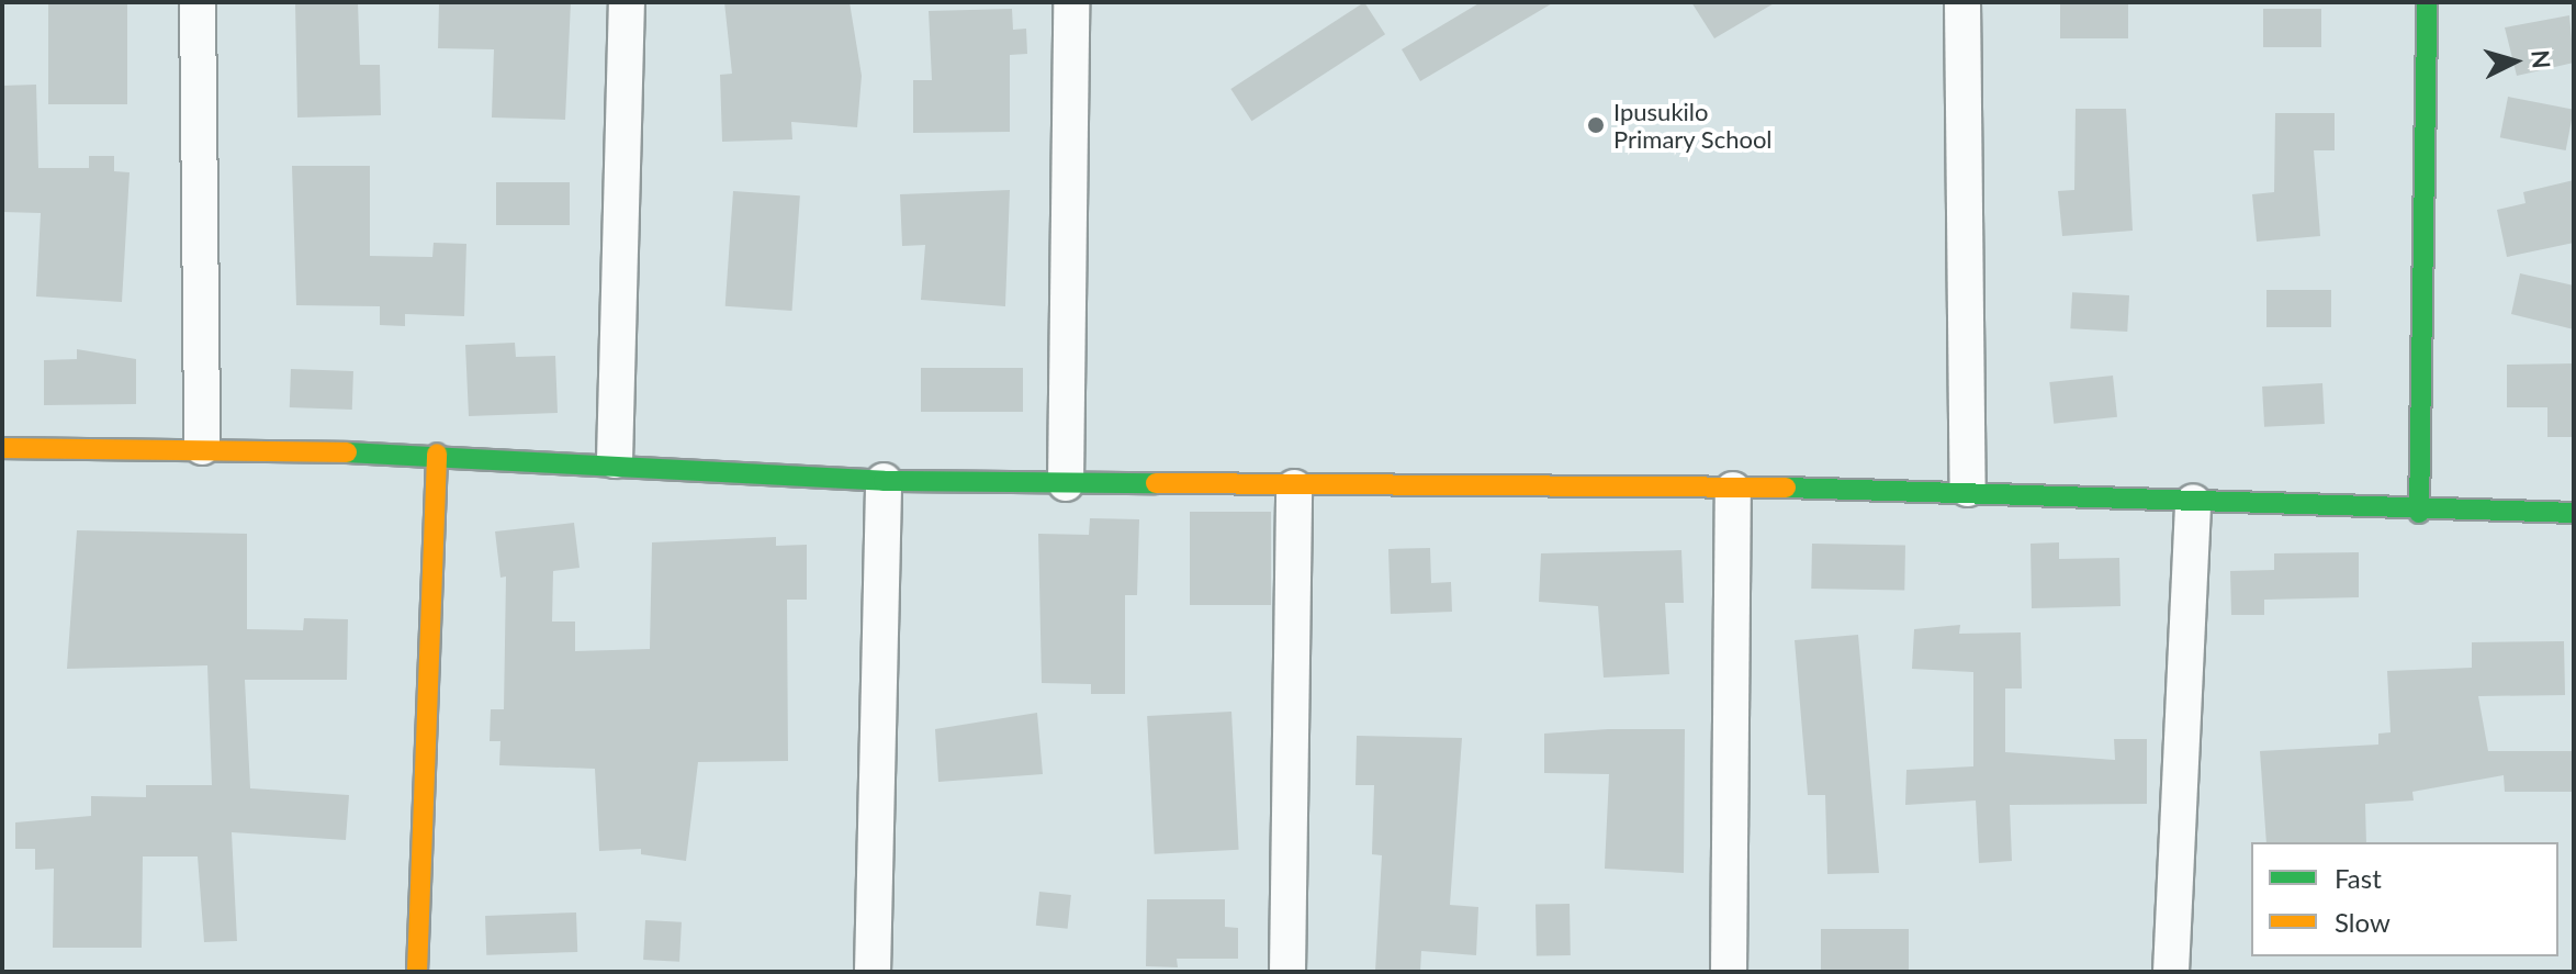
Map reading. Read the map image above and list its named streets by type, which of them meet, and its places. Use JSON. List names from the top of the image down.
{
  "places": ["Ipusukilo Primary School"],
  "legend": ["Fast", "Slow"],
  "north": "right"
}
